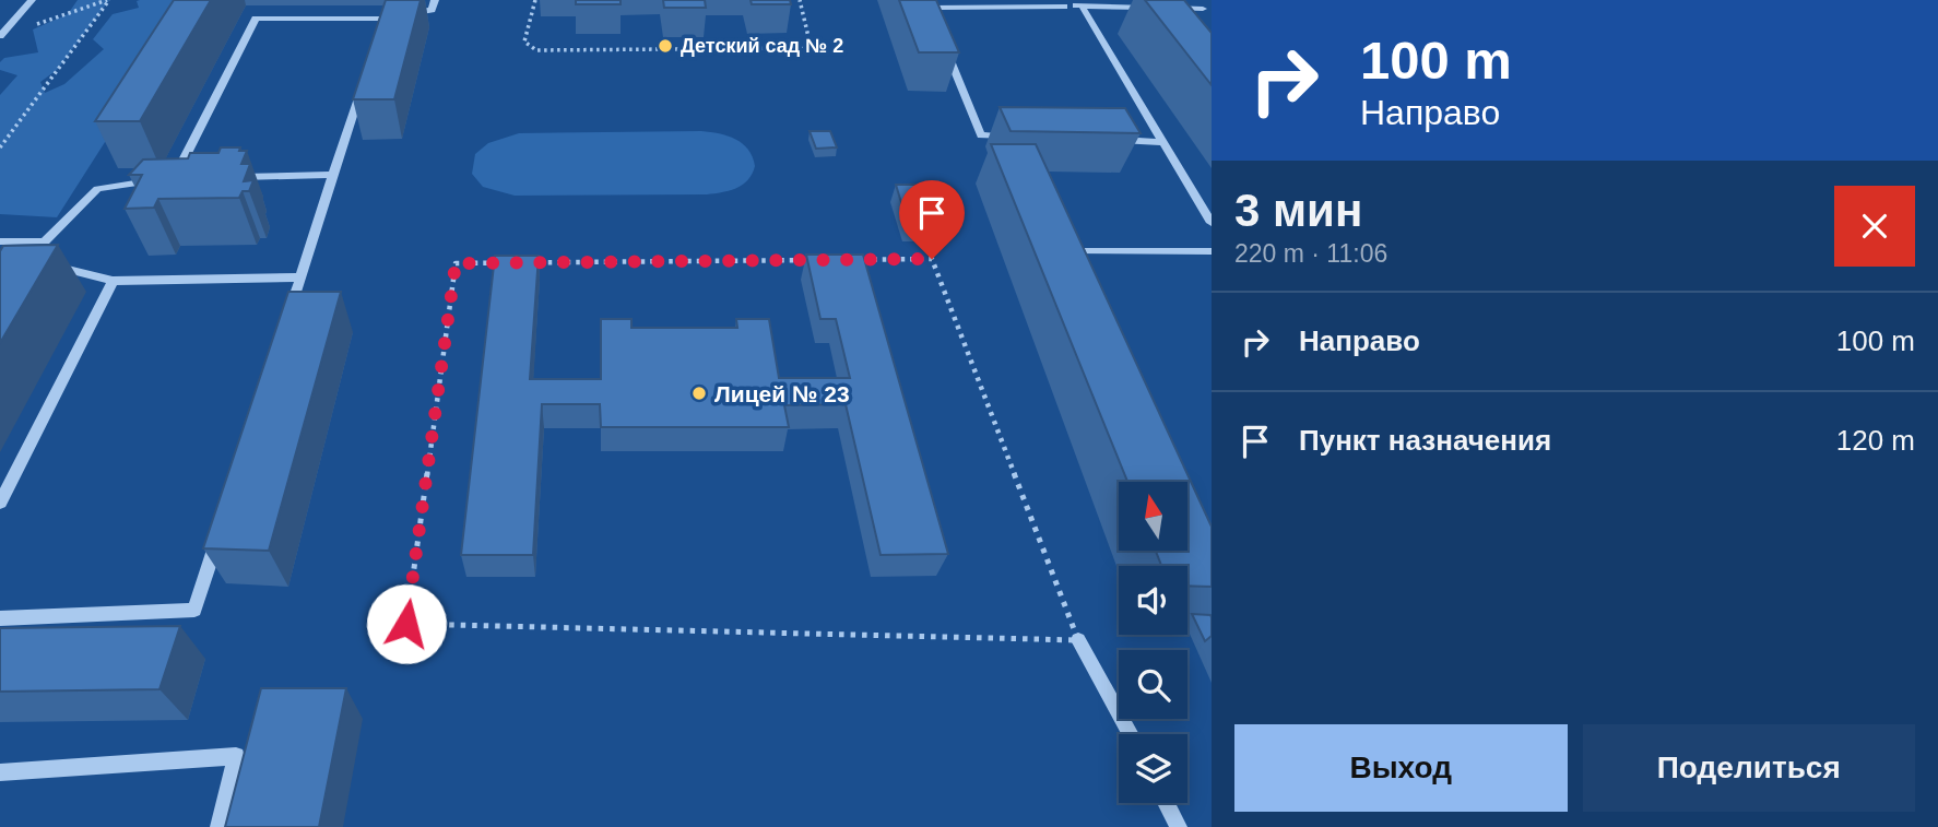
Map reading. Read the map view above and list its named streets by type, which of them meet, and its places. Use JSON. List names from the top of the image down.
{
  "places": ["Детский сад № 2", "Лицей № 23"],
  "north": "top",
  "page": {
    "turn": ["100 m", "Направо"],
    "heading": ["3 мин", "220 m · 11:06"],
    "list": [
      {
        "name": "Направо",
        "value": "100 m"
      },
      {
        "name": "Пункт назначения",
        "value": "120 m"
      }
    ],
    "buttons": ["Выход", "Поделиться"]
  }
}
